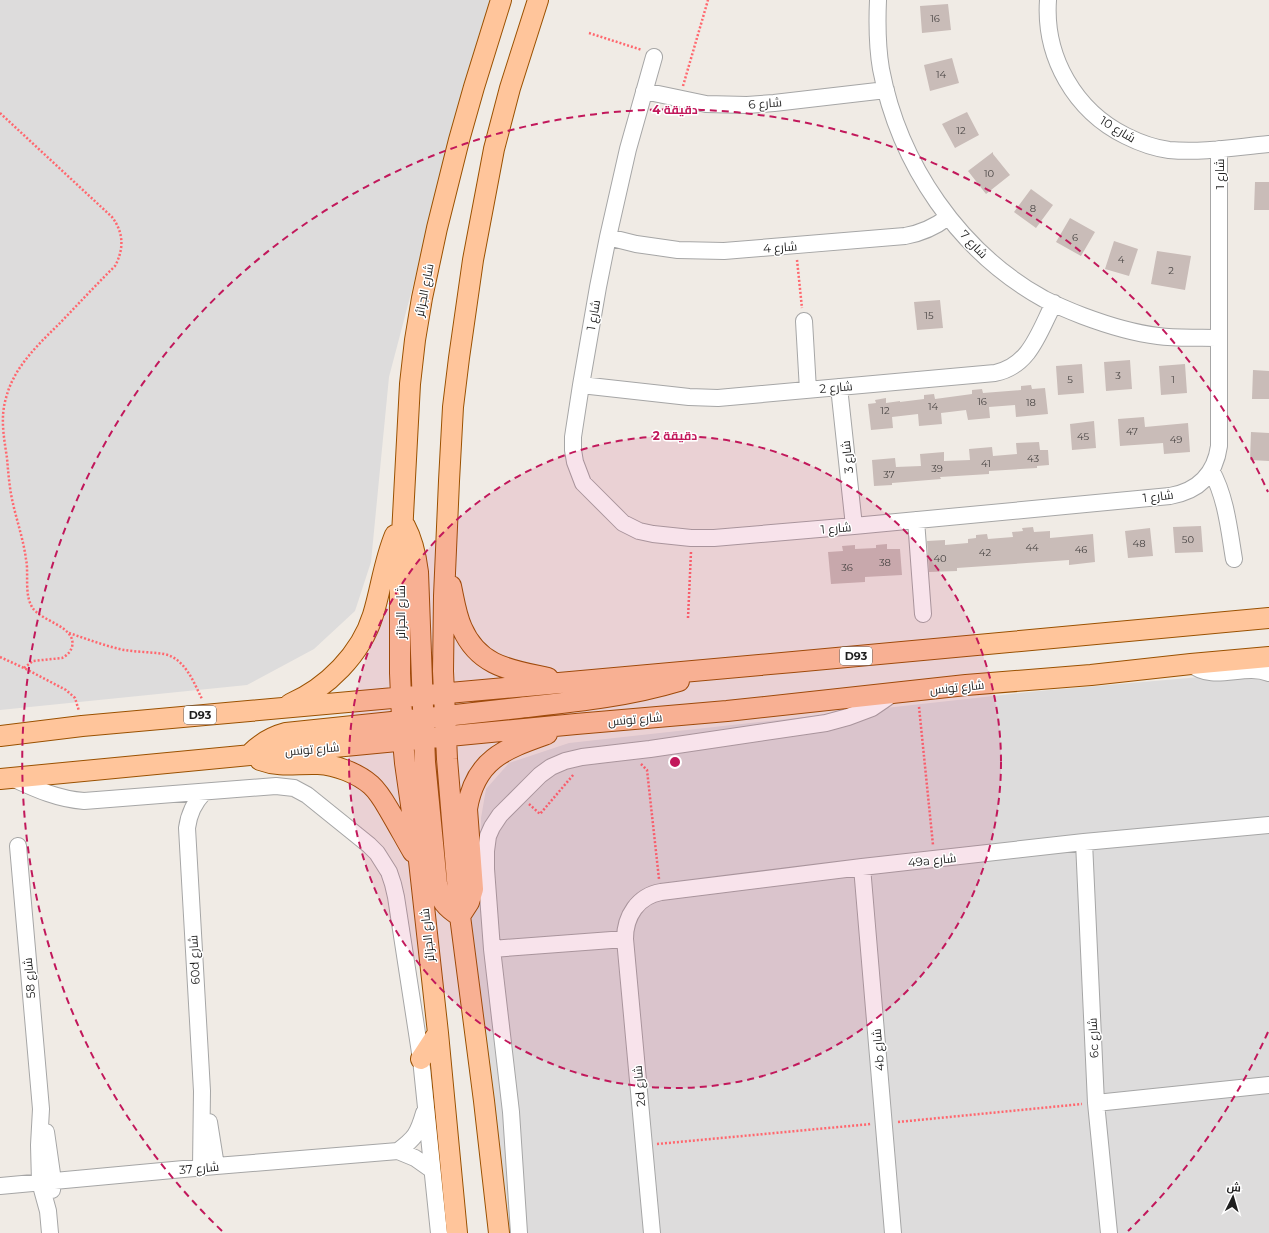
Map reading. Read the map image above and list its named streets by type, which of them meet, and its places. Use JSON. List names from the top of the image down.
{
  "streets": {
    "main road": ["شارع الجزائر", "D93", "شارع تونس"],
    "street": [
      "شارع 6",
      "شارع 10",
      "شارع 1",
      "شارع 7",
      "شارع 4",
      "شارع 2",
      "شارع 3",
      "49a شارع",
      "60d شارع",
      "شارع 58",
      "6c شارع",
      "4b شارع",
      "2d شارع",
      "شارع 37"
    ]
  },
  "crossings": [
    ["شارع 6", "شارع 1"],
    ["شارع 6", "شارع 7"],
    ["شارع 10", "شارع 1"],
    ["شارع 1", "شارع 7"],
    ["شارع 1", "شارع 4"],
    ["شارع 1", "شارع 2"],
    ["شارع 1", "شارع 3"],
    ["شارع 7", "شارع 4"],
    ["شارع 7", "شارع 2"],
    ["شارع الجزائر", "D93"],
    ["شارع الجزائر", "شارع تونس"],
    ["شارع 2", "شارع 3"],
    ["49a شارع", "6c شارع"],
    ["49a شارع", "4b شارع"],
    ["49a شارع", "2d شارع"],
    ["60d شارع", "شارع 37"],
    ["شارع 58", "شارع 37"]
  ],
  "house_numbers": [
    "16",
    "14",
    "12",
    "10",
    "8",
    "6",
    "4",
    "2",
    "15",
    "3",
    "5",
    "1",
    "16",
    "18",
    "14",
    "12",
    "47",
    "45",
    "49",
    "43",
    "41",
    "39",
    "37",
    "50",
    "48",
    "44",
    "46",
    "42",
    "40",
    "38",
    "36"
  ],
  "north": "top",
  "rings": ["4 دقيقة", "2 دقيقة"]
}
